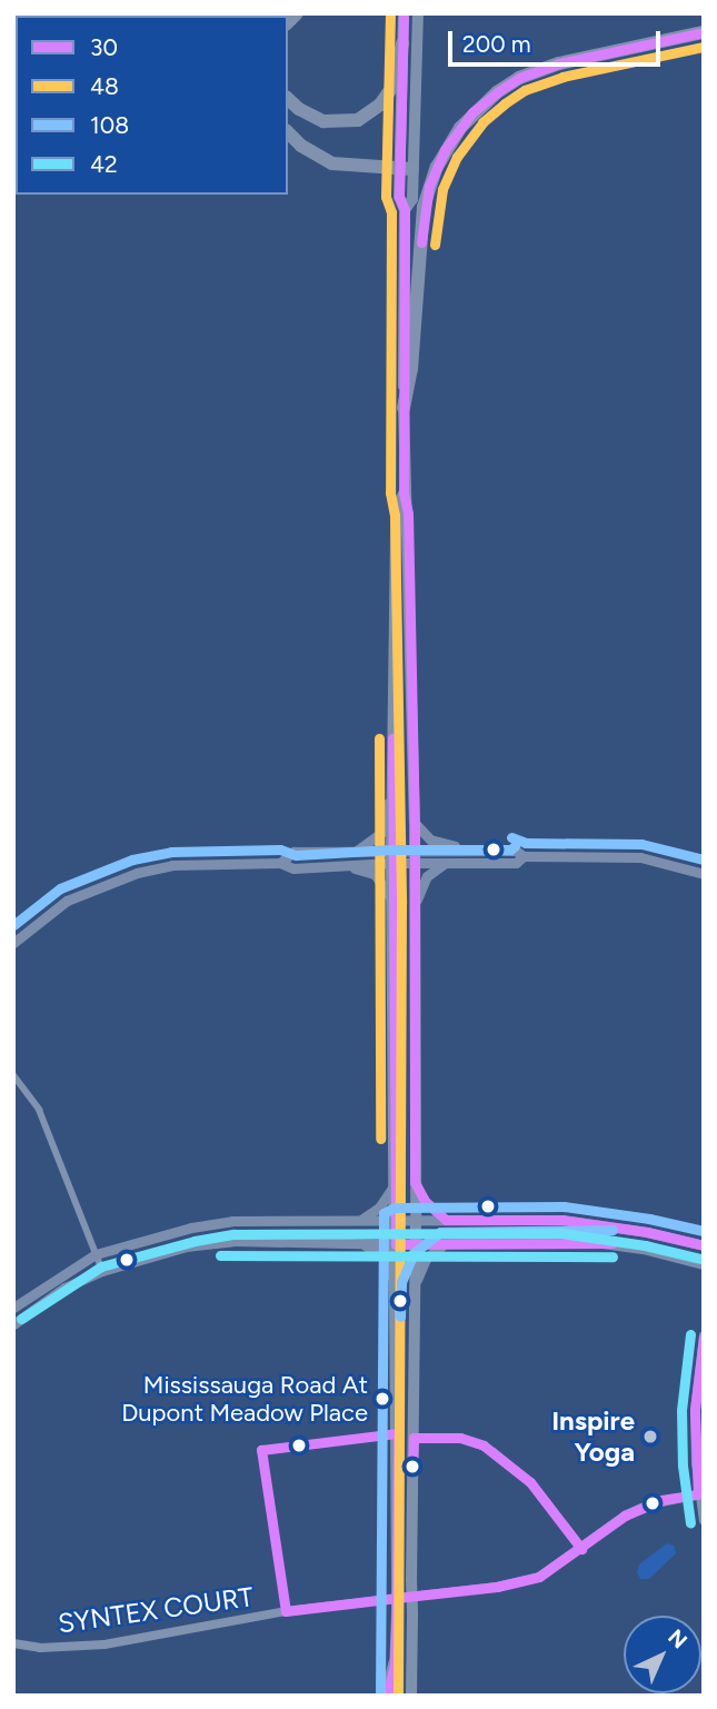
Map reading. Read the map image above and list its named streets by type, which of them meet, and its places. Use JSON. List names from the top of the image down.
{
  "streets": {
    "street": ["SYNTEX COURT"]
  },
  "places": ["Mississauga Road At Dupont Meadow Place", "Inspire Yoga"],
  "lines": [
    "transit line 30",
    "transit line 48",
    "transit line 108",
    "transit line 42"
  ],
  "legend": [
    "30",
    "48",
    "108",
    "42"
  ],
  "scale_bar": "200 m",
  "north": "top right"
}
